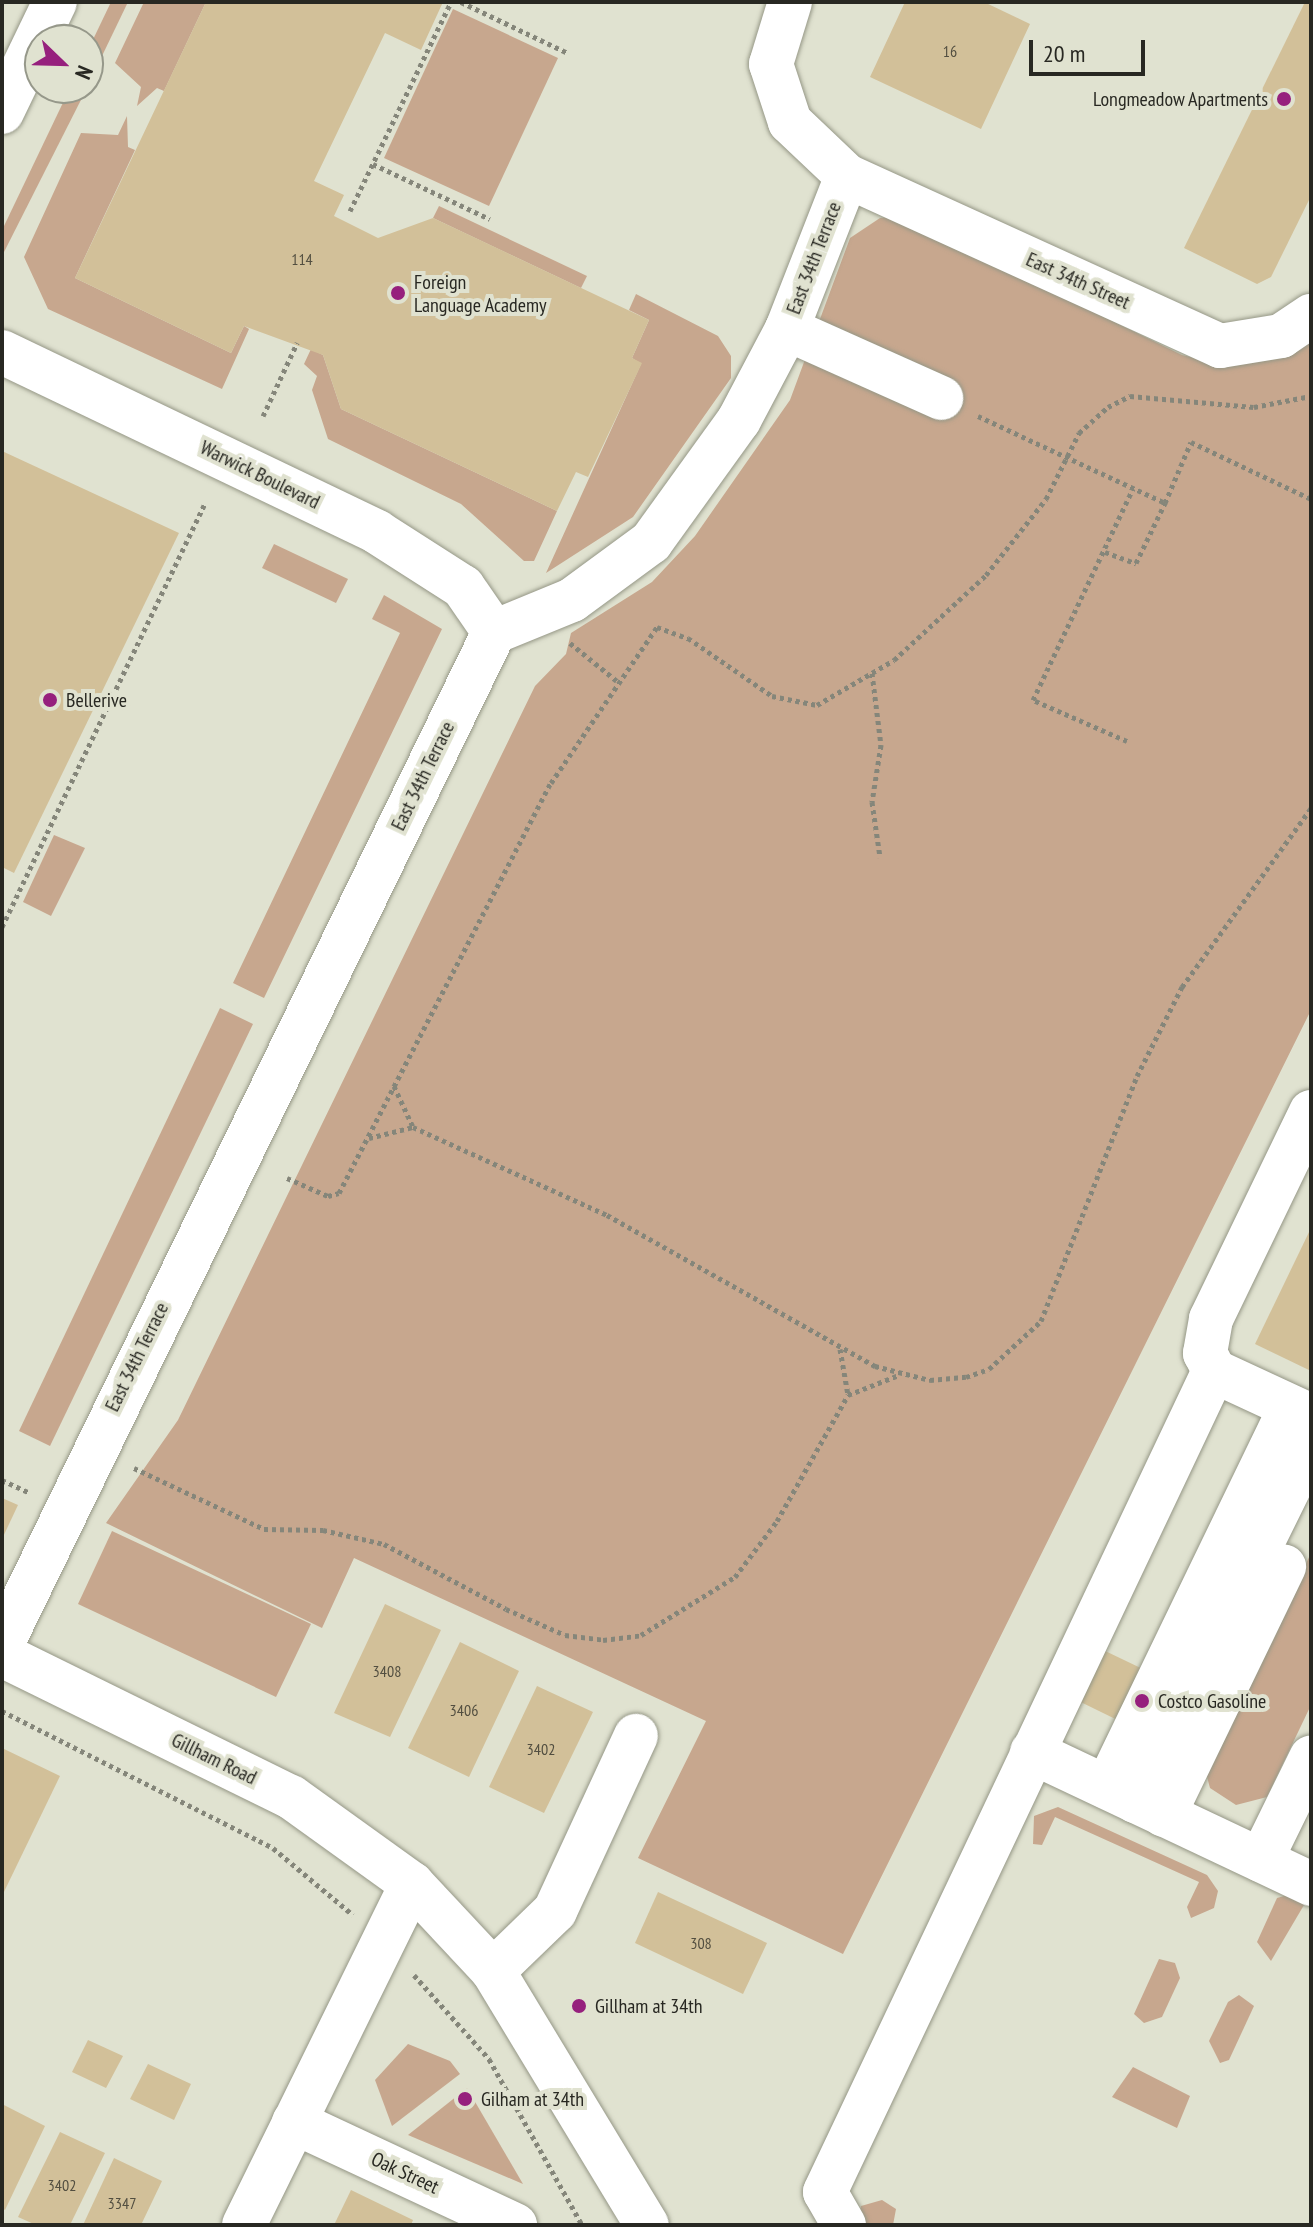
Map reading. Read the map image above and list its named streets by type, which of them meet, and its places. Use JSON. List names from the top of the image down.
{
  "streets": {
    "street": [
      "East 34th Terrace",
      "East 34th Street",
      "Warwick Boulevard",
      "Gillham Road",
      "Oak Street"
    ]
  },
  "crossings": [
    ["East 34th Terrace", "East 34th Street"],
    ["East 34th Terrace", "Warwick Boulevard"]
  ],
  "places": [
    "Longmeadow Apartments",
    "Foreign Language Academy",
    "Bellerive",
    "Costco Gasoline",
    "Gillham at 34th",
    "Gilham at 34th"
  ],
  "house_numbers": [
    "16",
    "114",
    "3408",
    "3406",
    "3402",
    "308",
    "3402",
    "3347"
  ],
  "scale_bar": "20 m",
  "north": "bottom right"
}
